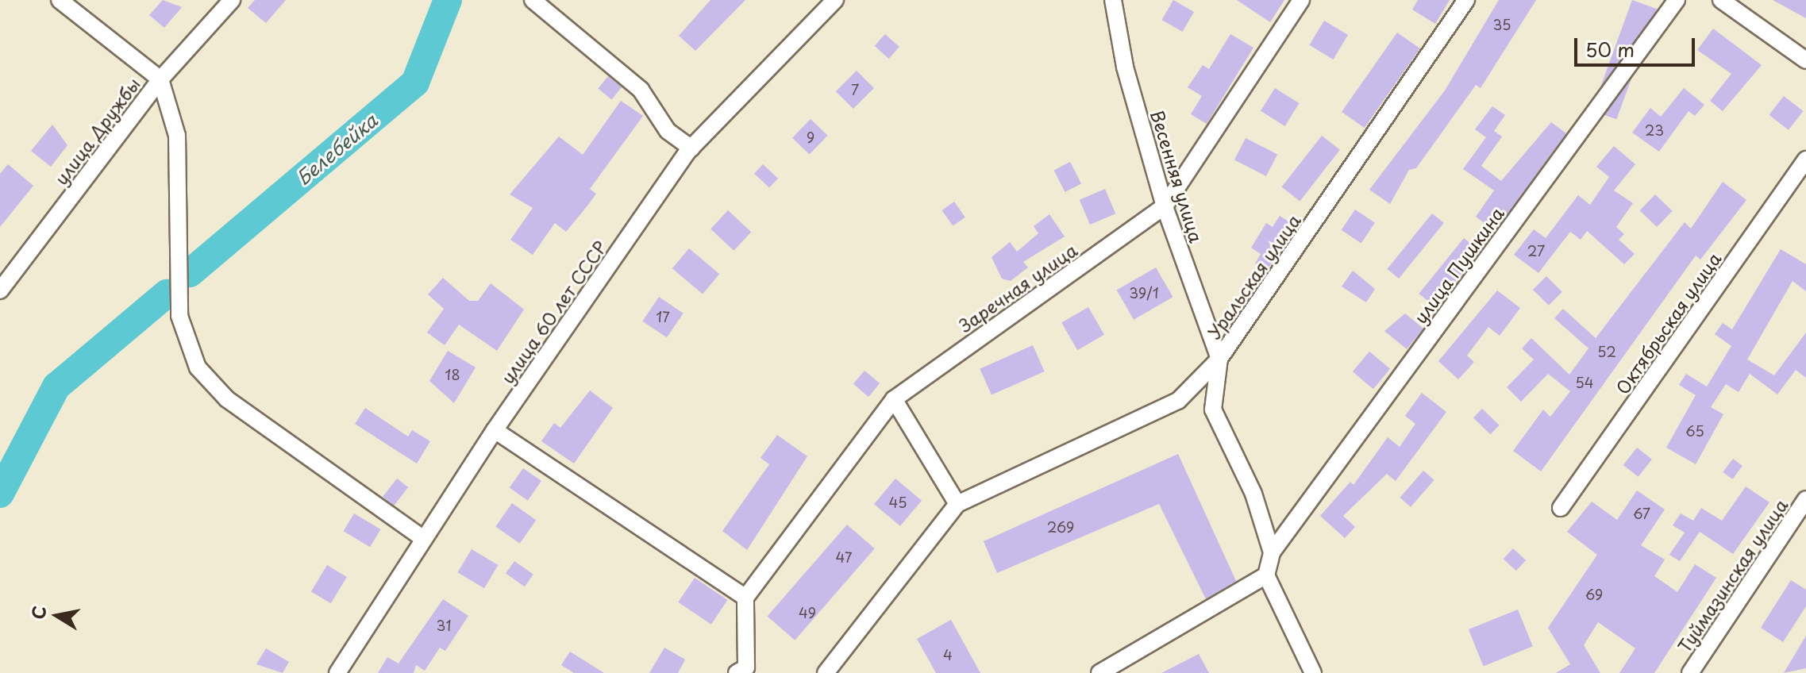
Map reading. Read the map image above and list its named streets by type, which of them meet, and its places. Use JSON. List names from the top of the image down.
{
  "streets": {
    "street": [
      "улица Дружбы",
      "Весенняя улица",
      "улица Пушкина",
      "Уральская улица",
      "Заречная улица",
      "улица 60 лет СССР",
      "Октябрьская улица",
      "Туймазинская улица"
    ]
  },
  "crossings": [
    ["Весенняя улица", "Уральская улица"],
    ["Весенняя улица", "Заречная улица"],
    ["улица Пушкина", "Уральская улица"]
  ],
  "water": ["Белебейка"],
  "house_numbers": [
    "35",
    "7",
    "23",
    "9",
    "27",
    "39/1",
    "17",
    "52",
    "18",
    "54",
    "65",
    "45",
    "67",
    "269",
    "47",
    "69",
    "49",
    "31",
    "4"
  ],
  "scale_bar": "50 m",
  "north": "left"
}
